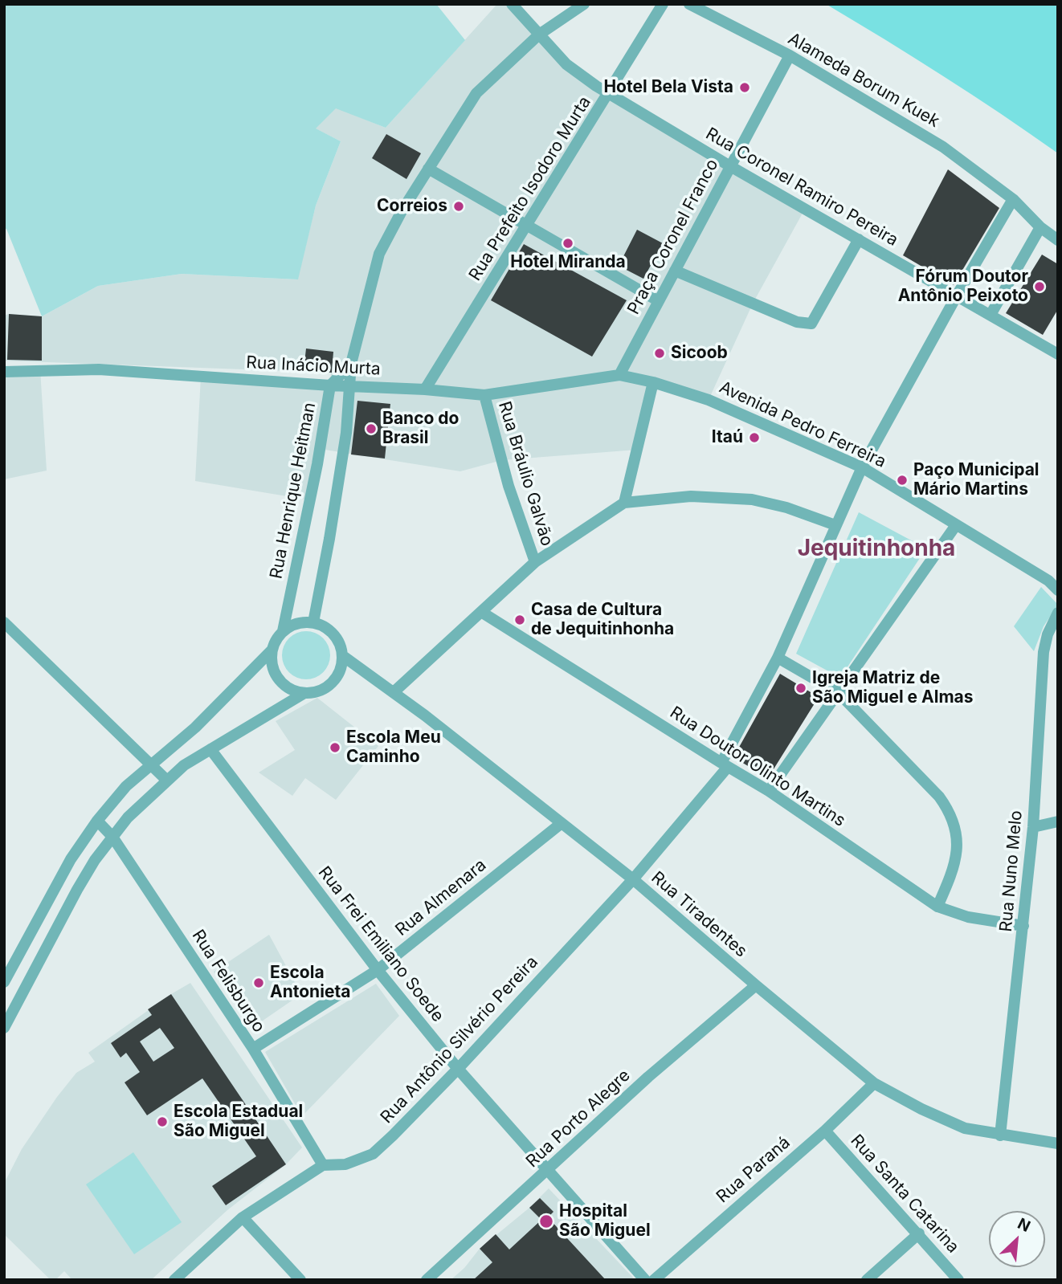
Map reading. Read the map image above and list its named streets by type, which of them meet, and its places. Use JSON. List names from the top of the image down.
{
  "streets": {
    "street": [
      "Alameda Borum Kuek",
      "Rua Coronel Ramiro Pereira",
      "Rua Prefeito Isodoro Murta",
      "Praça Coronel Franco",
      "Rua Inácio Murta",
      "Avenida Pedro Ferreira",
      "Rua Bráulio Galvão",
      "Rua Henrique Heitman",
      "Rua Doutor Olinto Martins",
      "Rua Nuno Melo",
      "Rua Almenara",
      "Rua Tiradentes",
      "Rua Frei Emiliano Soede",
      "Rua Felisburgo",
      "Rua Antônio Silvério Pereira",
      "Rua Porto Alegre",
      "Rua Paraná",
      "Rua Santa Catarina"
    ]
  },
  "crossings": [
    ["Alameda Borum Kuek", "Praça Coronel Franco"],
    ["Rua Coronel Ramiro Pereira", "Rua Prefeito Isodoro Murta"],
    ["Rua Coronel Ramiro Pereira", "Praça Coronel Franco"],
    ["Rua Coronel Ramiro Pereira", "Rua Henrique Heitman"],
    ["Rua Prefeito Isodoro Murta", "Rua Inácio Murta"],
    ["Praça Coronel Franco", "Rua Inácio Murta"],
    ["Praça Coronel Franco", "Avenida Pedro Ferreira"],
    ["Rua Inácio Murta", "Avenida Pedro Ferreira"],
    ["Rua Inácio Murta", "Rua Bráulio Galvão"],
    ["Rua Inácio Murta", "Rua Henrique Heitman"],
    ["Avenida Pedro Ferreira", "Rua Antônio Silvério Pereira"],
    ["Rua Henrique Heitman", "Rua Tiradentes"],
    ["Rua Doutor Olinto Martins", "Rua Nuno Melo"],
    ["Rua Doutor Olinto Martins", "Rua Antônio Silvério Pereira"],
    ["Rua Nuno Melo", "Rua Tiradentes"],
    ["Rua Almenara", "Rua Tiradentes"],
    ["Rua Almenara", "Rua Frei Emiliano Soede"],
    ["Rua Almenara", "Rua Felisburgo"],
    ["Rua Tiradentes", "Rua Antônio Silvério Pereira"],
    ["Rua Tiradentes", "Rua Porto Alegre"],
    ["Rua Tiradentes", "Rua Paraná"],
    ["Rua Frei Emiliano Soede", "Rua Antônio Silvério Pereira"],
    ["Rua Frei Emiliano Soede", "Rua Porto Alegre"],
    ["Rua Felisburgo", "Rua Antônio Silvério Pereira"],
    ["Rua Paraná", "Rua Santa Catarina"]
  ],
  "districts": ["Jequitinhonha"],
  "places": [
    "Hotel Bela Vista",
    "Correios",
    "Hotel Miranda",
    "Fórum Doutor Antônio Peixoto",
    "Sicoob",
    "Banco do Brasil",
    "Itaú",
    "Paço Municipal Mário Martins",
    "Casa de Cultura de Jequitinhonha",
    "Igreja Matriz de São Miguel e Almas",
    "Escola Meu Caminho",
    "Escola Antonieta",
    "Escola Estadual São Miguel",
    "Hospital São Miguel"
  ],
  "north": "top right"
}
